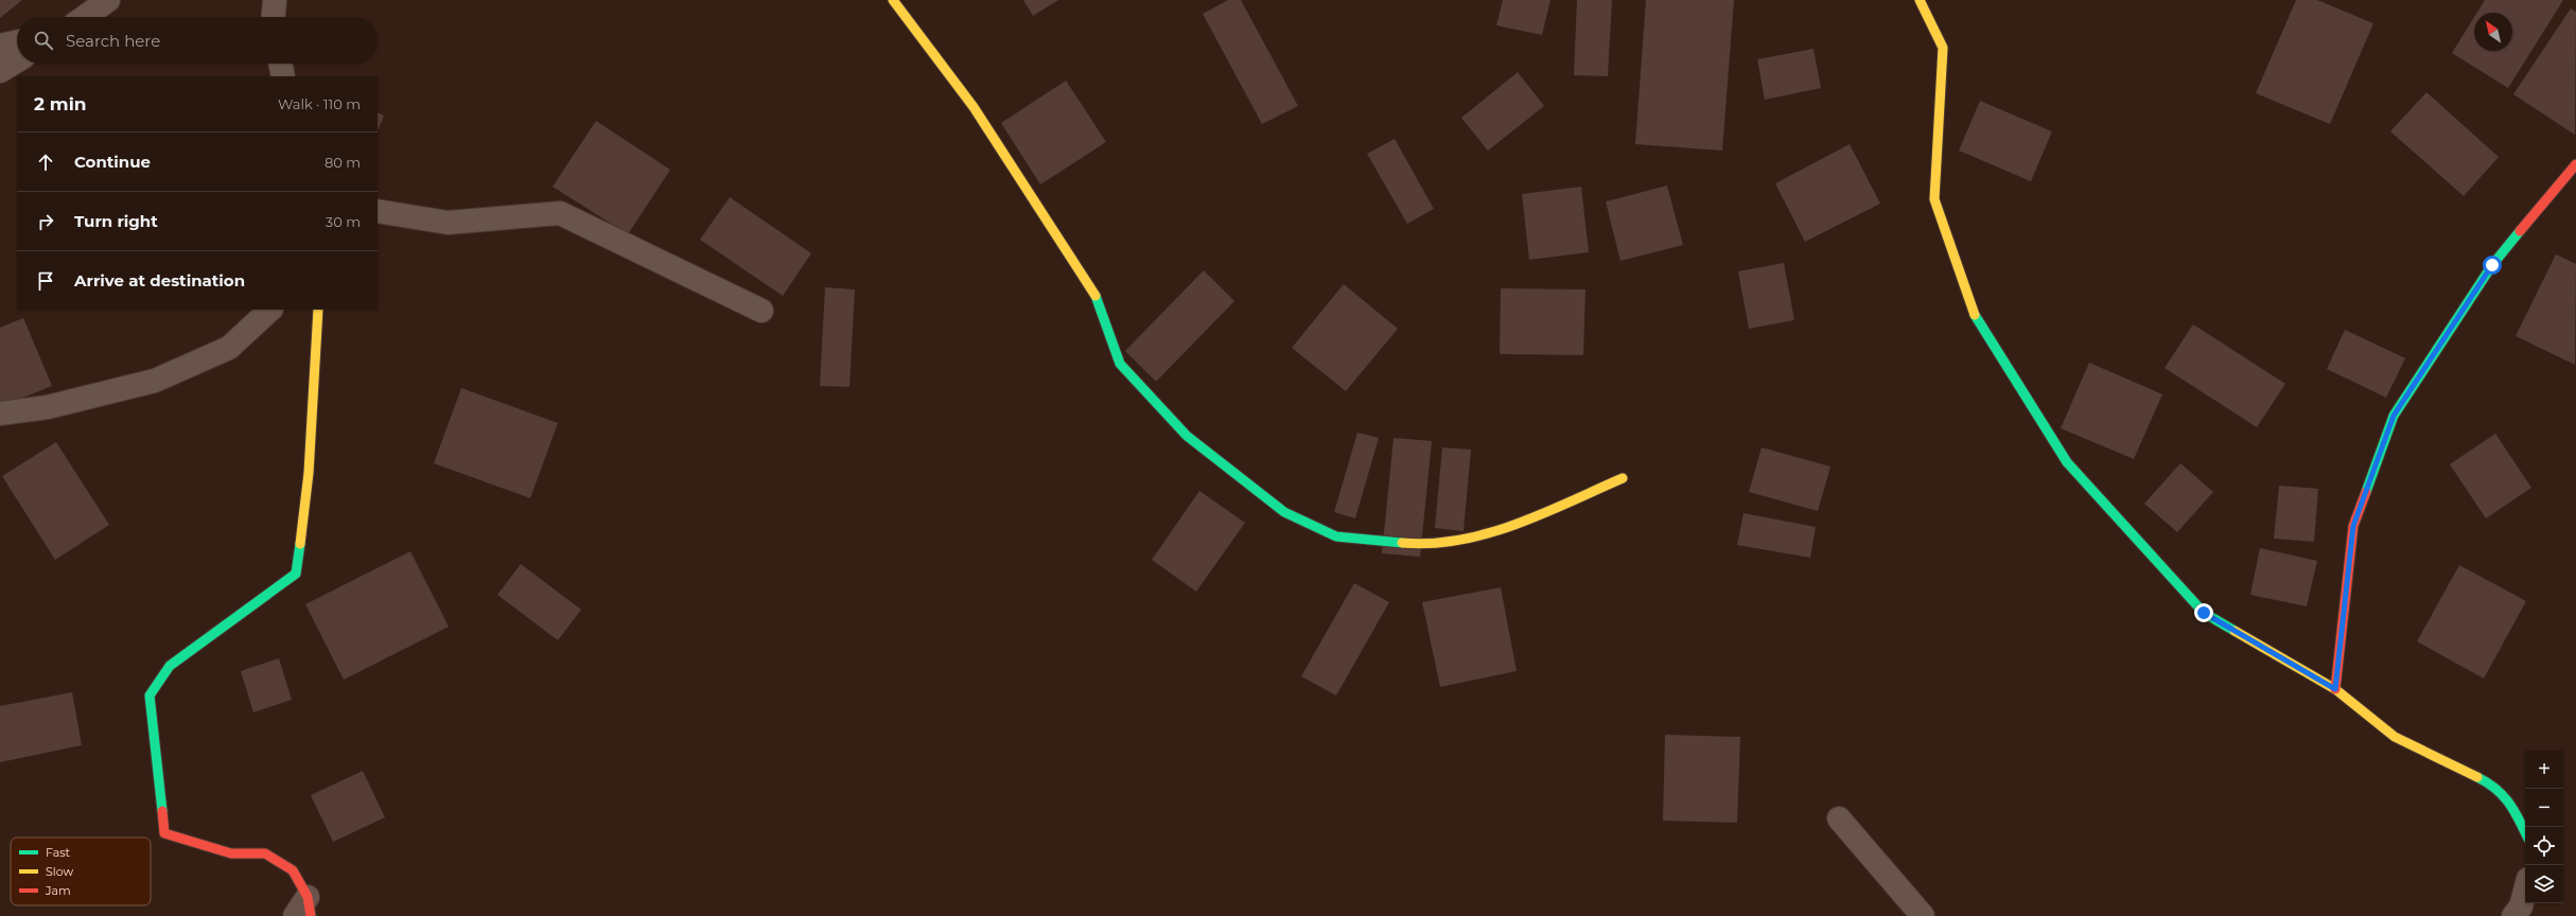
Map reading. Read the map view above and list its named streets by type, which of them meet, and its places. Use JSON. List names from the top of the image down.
{
  "legend": ["Fast", "Slow", "Jam"],
  "north": "top left",
  "page": {
    "search": "Search here",
    "heading": ["2 min", "Walk · 110 m"],
    "list": [
      ["Continue", "80 m"],
      ["Turn right", "30 m"],
      "Arrive at destination"
    ],
    "map_buttons": ["+", "−"]
  }
}
